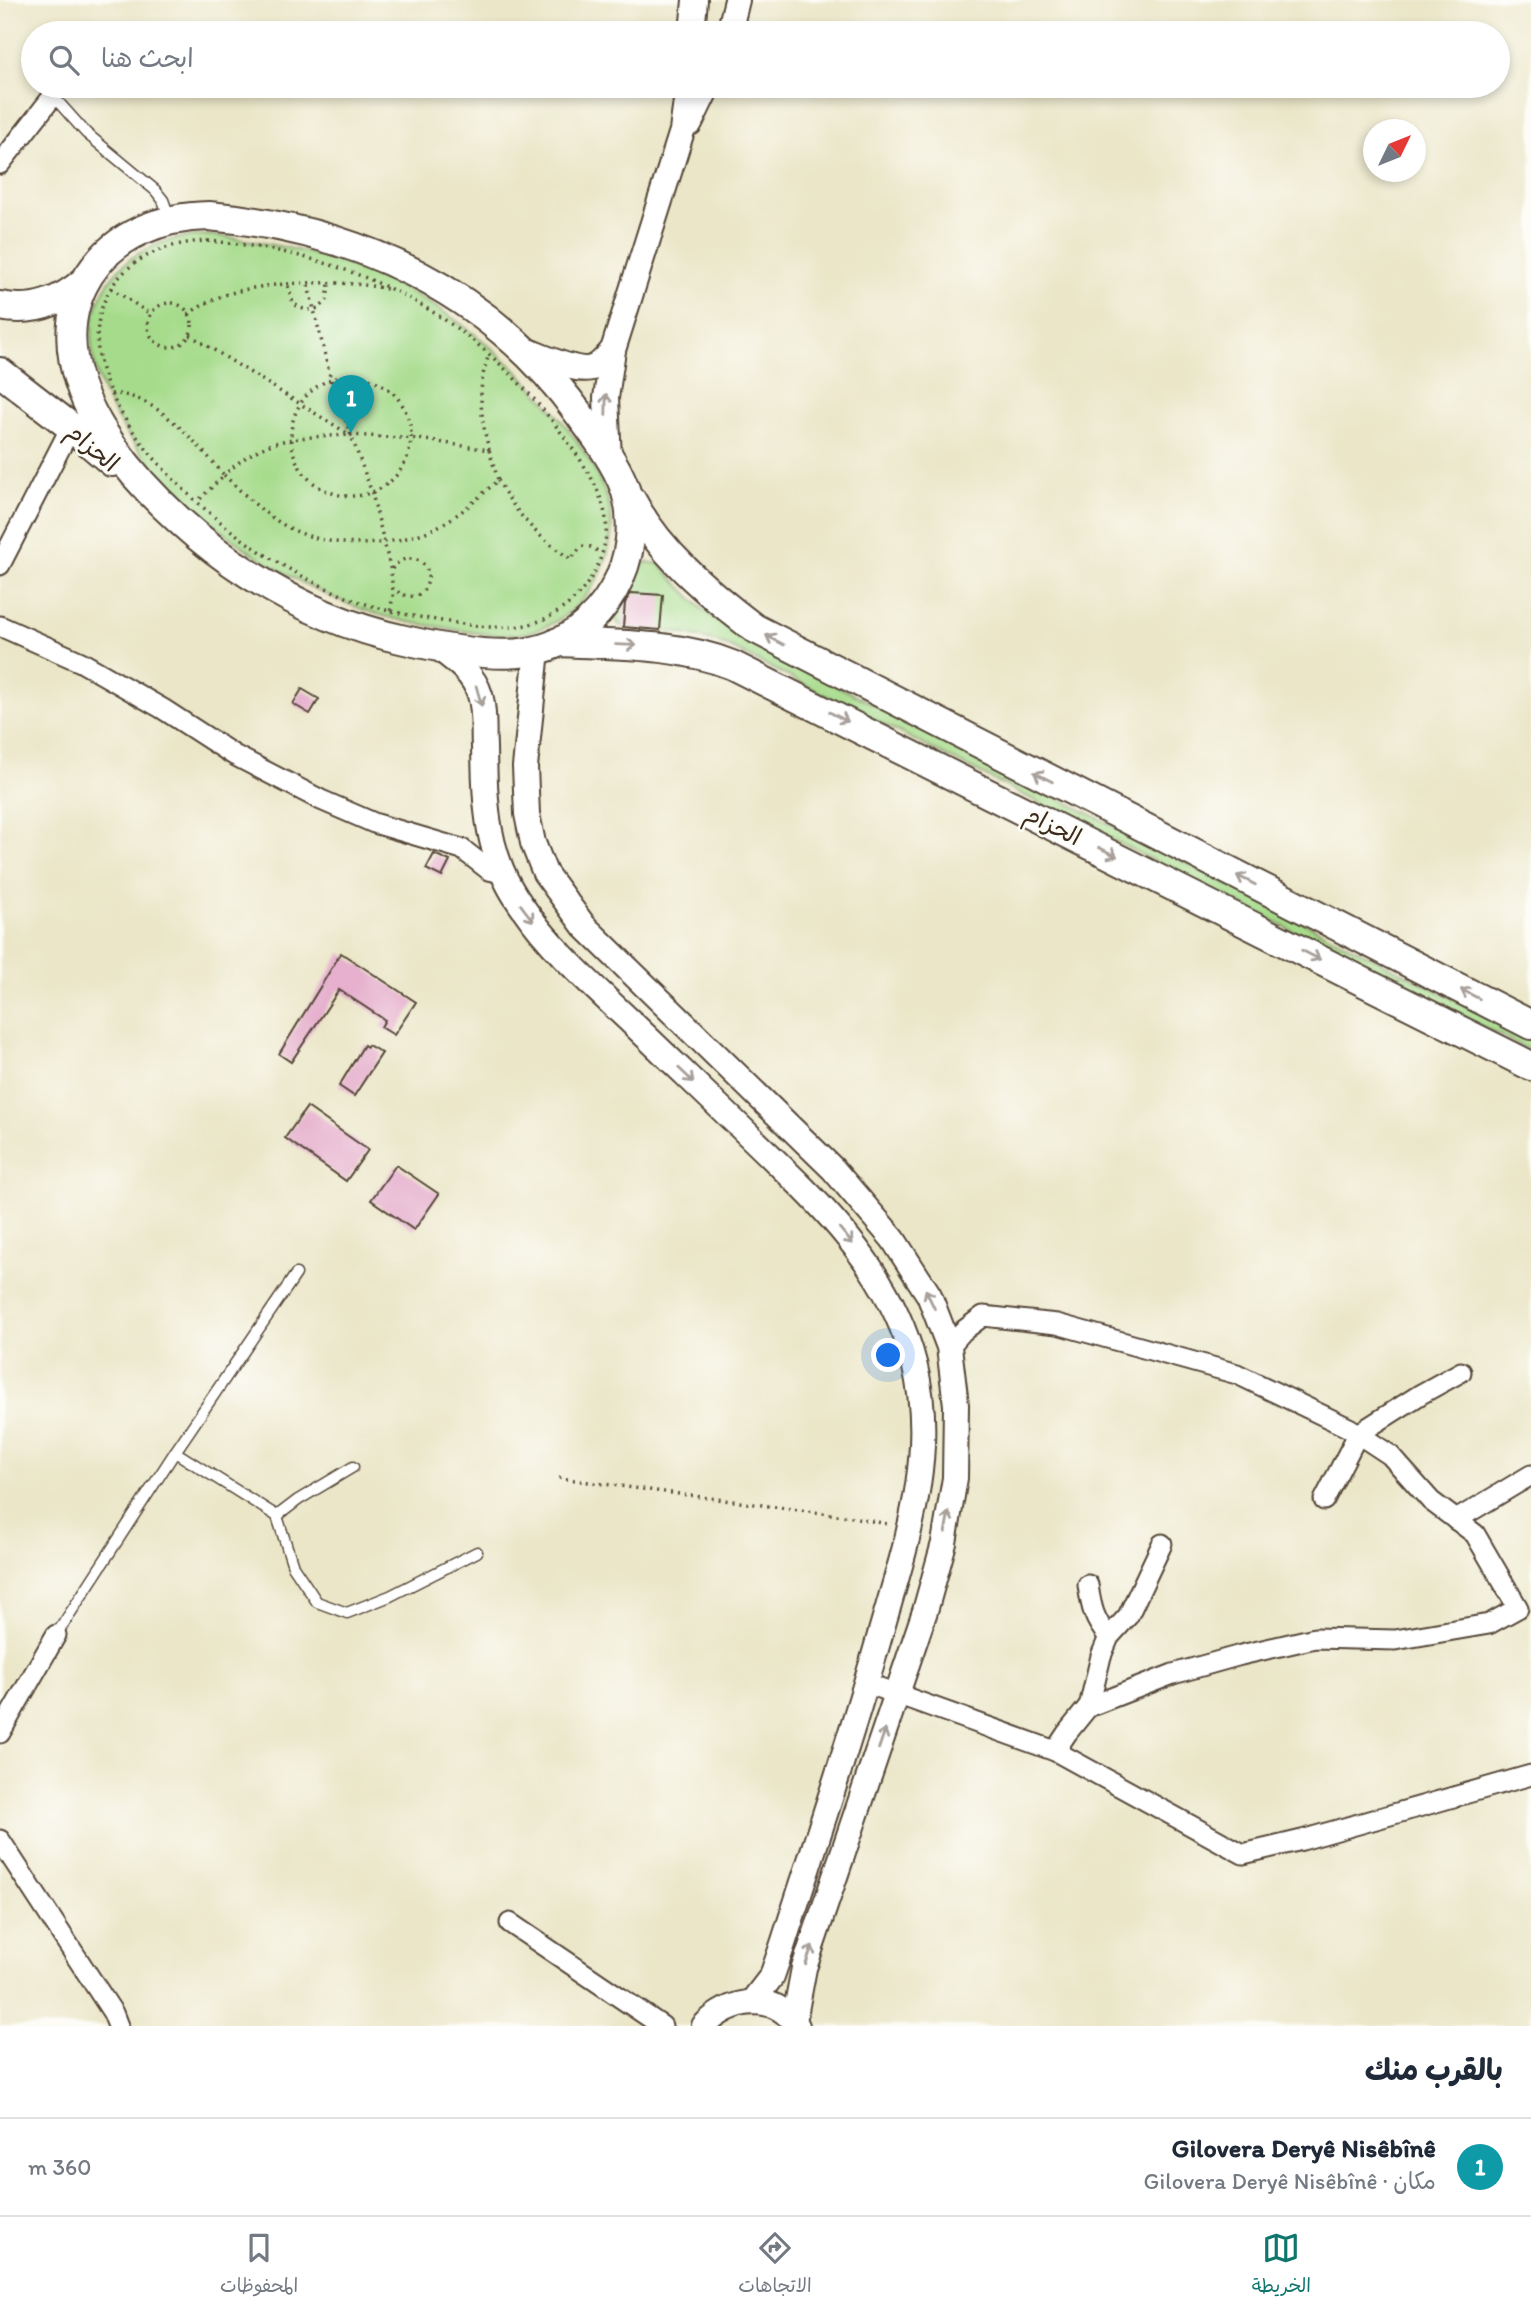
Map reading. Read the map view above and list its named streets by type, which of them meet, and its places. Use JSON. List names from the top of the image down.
{
  "streets": {
    "main road": ["الحزام"]
  },
  "north": "top right",
  "page": {
    "search": "ابحث هنا",
    "pins": "1",
    "heading": "بالقرب منك",
    "list": [
      {
        "mark": "1",
        "name": "Gilovera Deryê Nisêbînê",
        "note": "مكان · Gilovera Deryê Nisêbînê",
        "value": "360 m"
      }
    ],
    "nav": ["الخريطة", "الاتجاهات", "المحفوظات"]
  }
}
